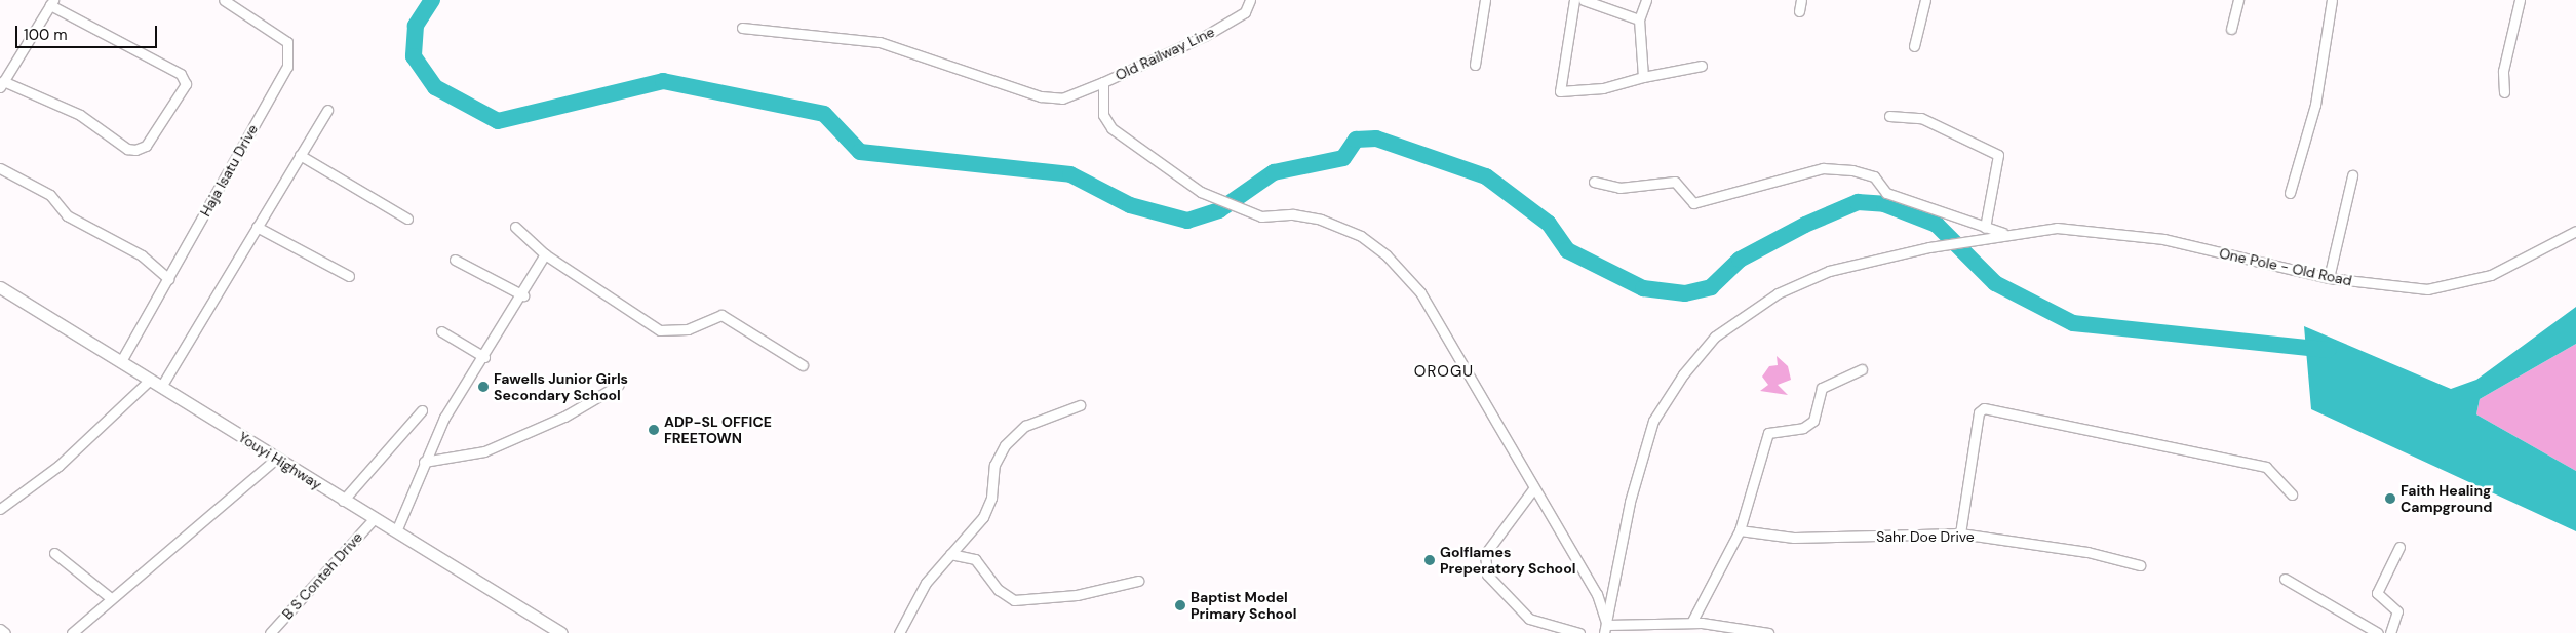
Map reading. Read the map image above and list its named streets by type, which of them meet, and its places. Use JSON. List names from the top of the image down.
{
  "streets": {
    "main road": ["Youyi Highway"],
    "street": [
      "Old Railway Line",
      "Haja Isatu Drive",
      "One Pole - Old Road",
      "Sahr Doe Drive",
      "B S Conteh Drive"
    ]
  },
  "crossings": [
    ["Haja Isatu Drive", "Youyi Highway"],
    ["Youyi Highway", "B S Conteh Drive"]
  ],
  "districts": ["OROGU"],
  "places": [
    "Fawells Junior Girls Secondary School",
    "ADP-SL OFFICE FREETOWN",
    "Faith Healing Campground",
    "Golflames Preperatory School",
    "Baptist Model Primary School"
  ],
  "scale_bar": "100 m"
}
